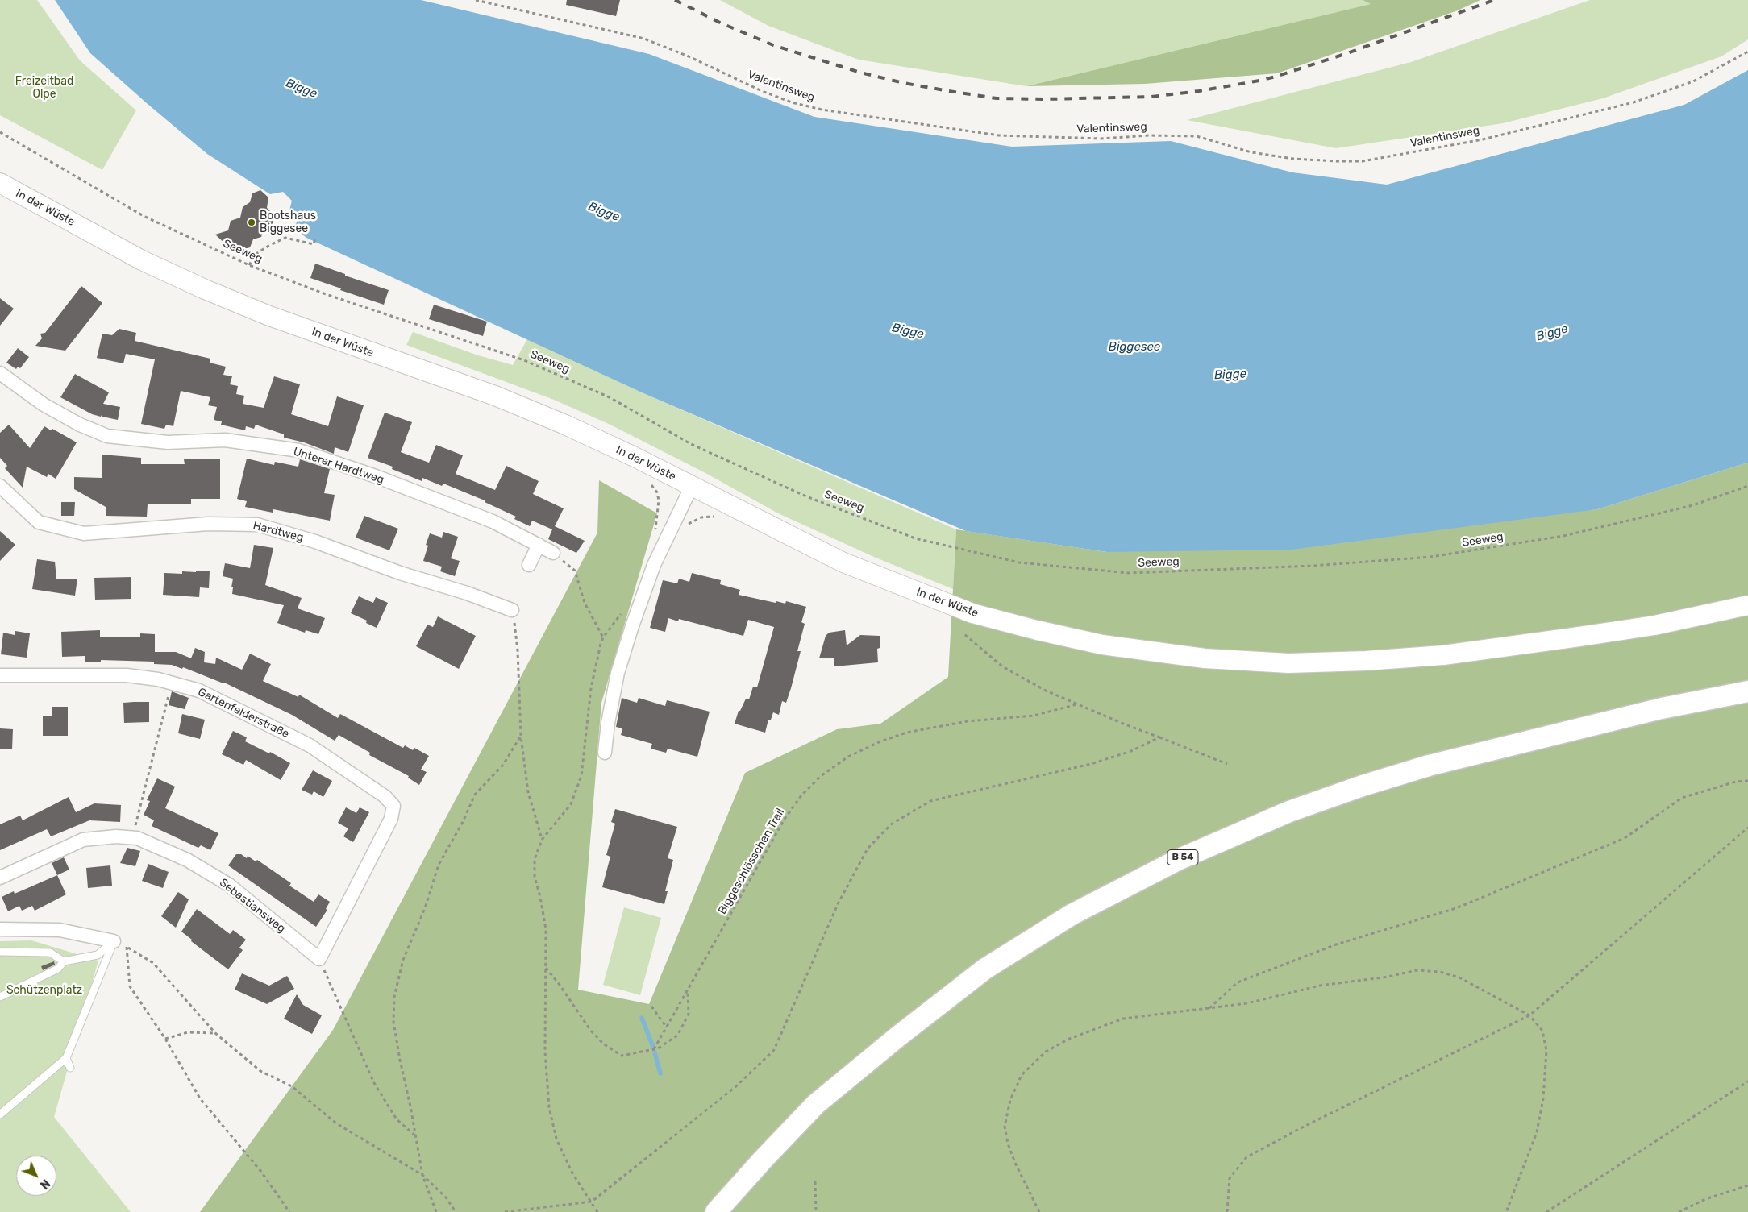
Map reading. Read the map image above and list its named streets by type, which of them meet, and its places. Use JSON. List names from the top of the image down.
{
  "streets": {
    "main road": ["In der Wüste", "B 54"],
    "street": [
      "Unterer Hardtweg",
      "Hardtweg",
      "Gartenfelderstraße",
      "Sebastiansweg"
    ],
    "path": ["Valentinsweg", "Seeweg", "Biggeschlösschen Trail"]
  },
  "crossings": [
    ["Gartenfelderstraße", "Sebastiansweg"]
  ],
  "water": ["Bigge", "Biggesee"],
  "parks": ["Freizeitbad Olpe", "Schützenplatz"],
  "places": ["Bootshaus Biggesee"],
  "north": "bottom right"
}
